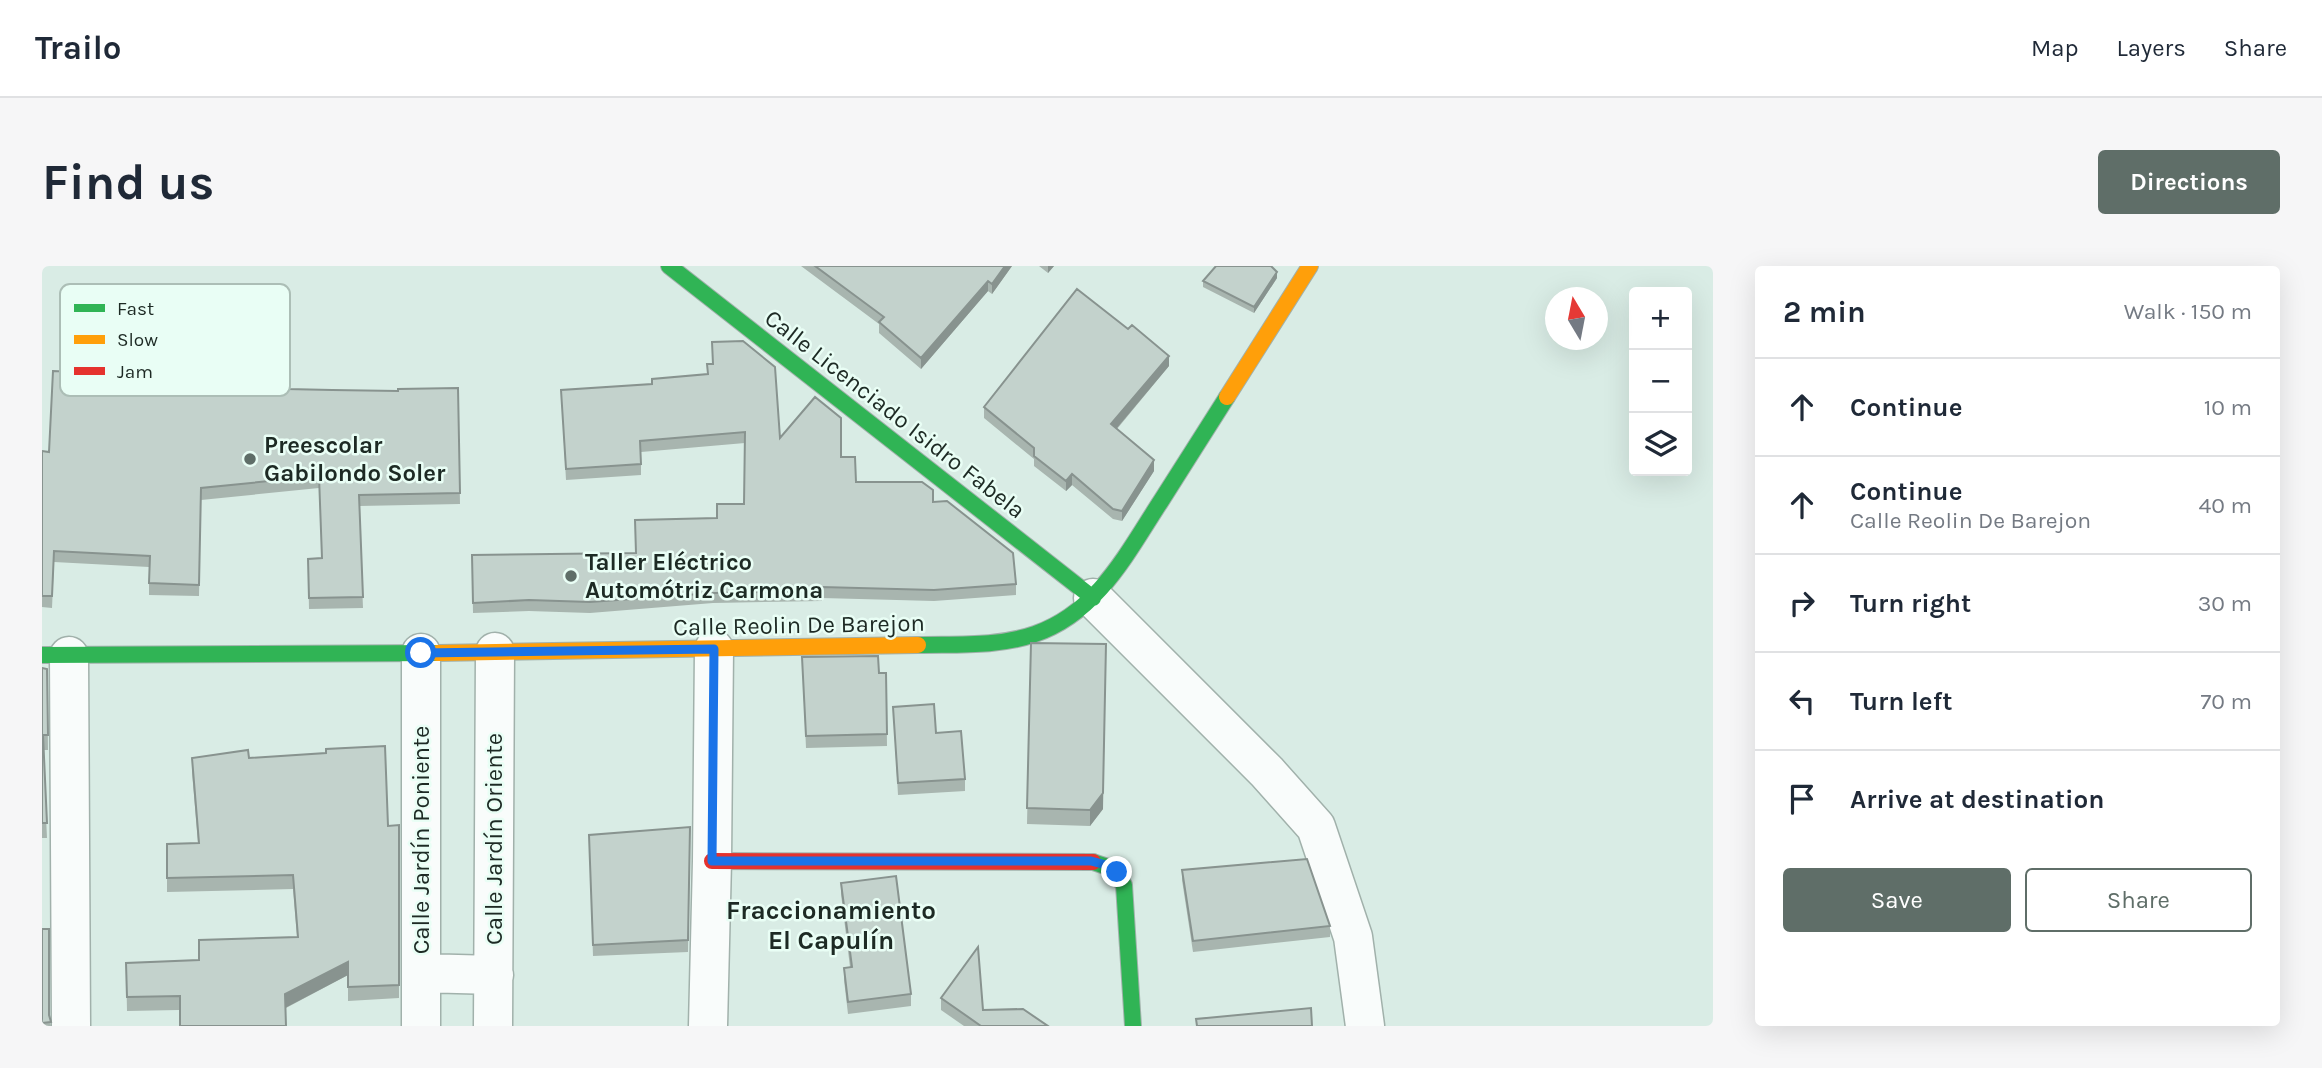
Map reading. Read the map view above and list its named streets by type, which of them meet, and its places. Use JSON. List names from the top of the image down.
{
  "streets": {
    "main road": ["Calle Licenciado Isidro Fabela", "Calle Reolin De Barejon"],
    "street": ["Calle Jardín Oriente", "Calle Jardín Poniente"]
  },
  "crossings": [
    ["Calle Licenciado Isidro Fabela", "Calle Reolin De Barejon"],
    ["Calle Reolin De Barejon", "Calle Jardín Oriente"],
    ["Calle Reolin De Barejon", "Calle Jardín Poniente"]
  ],
  "districts": ["Fraccionamiento El Capulín"],
  "places": ["Preescolar Gabilondo Soler", "Taller Eléctrico Automótriz Carmona"],
  "legend": ["Fast", "Slow", "Jam"],
  "north": "top",
  "page": {
    "header": "Trailo",
    "nav": ["Map", "Layers", "Share"],
    "buttons": [
      "Directions",
      ["Save", "Share"]
    ],
    "title": "Find us",
    "heading": ["2 min", "Walk · 150 m"],
    "map_buttons": ["+", "−"],
    "list": [
      ["Continue", "10 m"],
      ["Continue", "Calle Reolin De Barejon", "40 m"],
      ["Turn right", "30 m"],
      ["Turn left", "70 m"],
      "Arrive at destination"
    ]
  }
}
